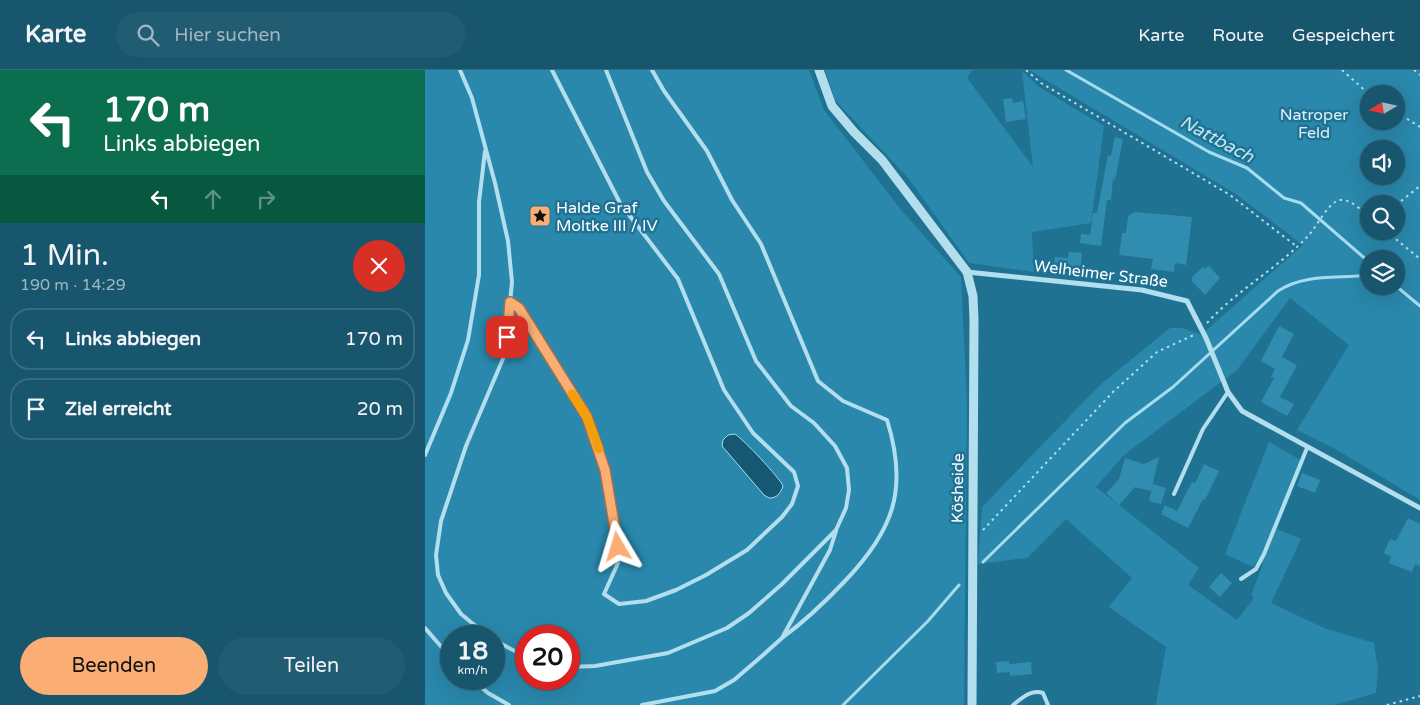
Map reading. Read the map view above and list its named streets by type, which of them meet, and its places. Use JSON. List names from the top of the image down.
{
  "streets": {
    "street": ["Welheimer Straße", "Kösheide"]
  },
  "crossings": [
    ["Welheimer Straße", "Kösheide"]
  ],
  "water": ["Nattbach"],
  "parks": ["Natroper Feld"],
  "places": {
    "place": ["Halde Graf Moltke III / IV"]
  },
  "north": "left",
  "page": {
    "header": "Karte",
    "search": "Hier suchen",
    "nav": ["Karte", "Route", "Gespeichert"],
    "turn": ["170 m", "Links abbiegen"],
    "heading": ["1 Min.", "190 m · 14:29"],
    "list": [
      {
        "name": "Links abbiegen",
        "value": "170 m"
      },
      {
        "name": "Ziel erreicht",
        "value": "20 m"
      }
    ],
    "speed": "18 km/h",
    "limit": "20",
    "buttons": ["Beenden", "Teilen"]
  }
}
